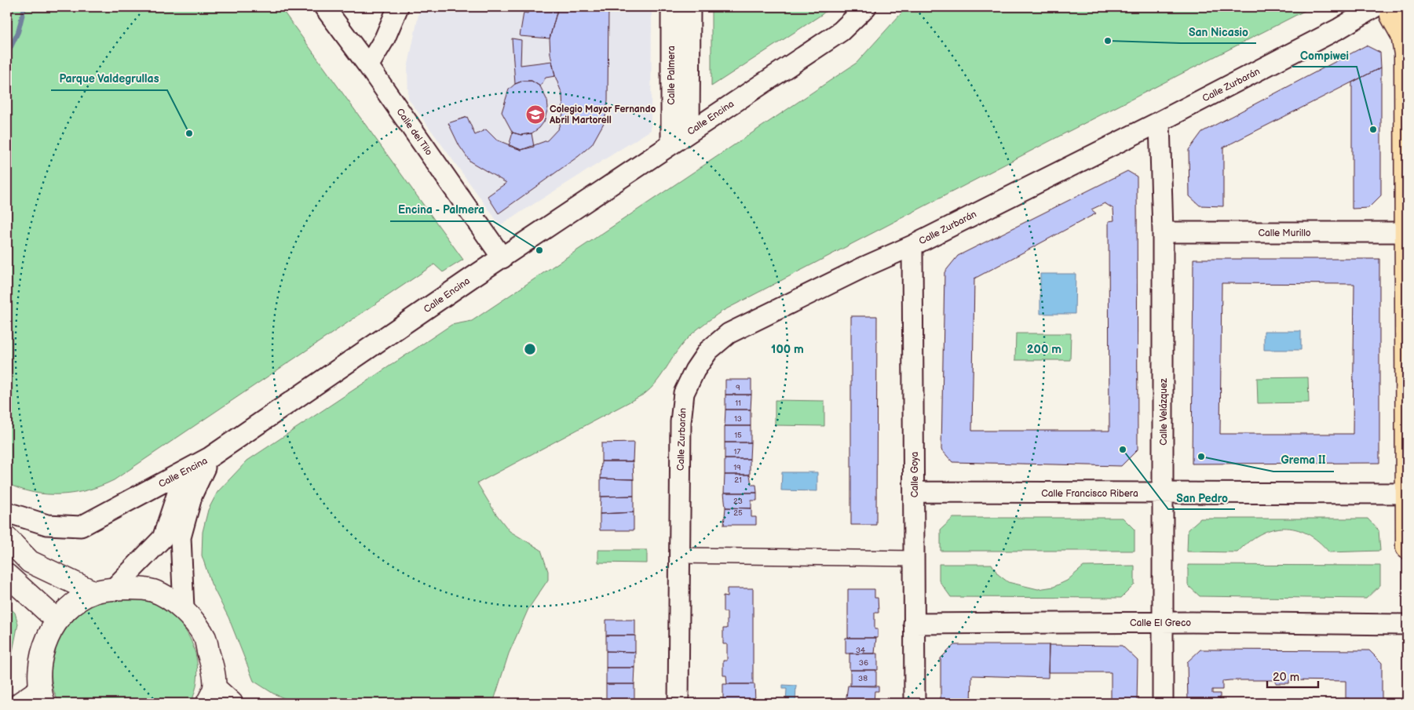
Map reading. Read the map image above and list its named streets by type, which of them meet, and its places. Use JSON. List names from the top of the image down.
{
  "streets": {
    "street": [
      "Calle Palmera",
      "Calle Zurbarán",
      "Calle Encina",
      "Calle del Tilo",
      "Calle Murillo",
      "Calle Velázquez",
      "Calle Goya",
      "Calle Francisco Ribera",
      "Calle El Greco"
    ]
  },
  "crossings": [
    ["Calle Palmera", "Calle Encina"],
    ["Calle Zurbarán", "Calle Velázquez"],
    ["Calle Zurbarán", "Calle Goya"],
    ["Calle Encina", "Calle del Tilo"],
    ["Calle Murillo", "Calle Velázquez"],
    ["Calle Velázquez", "Calle Francisco Ribera"],
    ["Calle Velázquez", "Calle El Greco"],
    ["Calle Goya", "Calle Francisco Ribera"],
    ["Calle Goya", "Calle El Greco"]
  ],
  "places": {
    "other": [
      "San Nicasio",
      "Compiwei",
      "Parque Valdegrullas",
      "Encina - Palmera",
      "San Pedro",
      "Grema II"
    ],
    "school or university": ["Colegio Mayor Fernando Abril Martorell"]
  },
  "house_numbers": [
    "9",
    "11",
    "13",
    "15",
    "17",
    "19",
    "21",
    "23",
    "25",
    "34",
    "36",
    "38"
  ],
  "scale_bar": "20 m",
  "rings": ["100 m", "200 m"]
}
